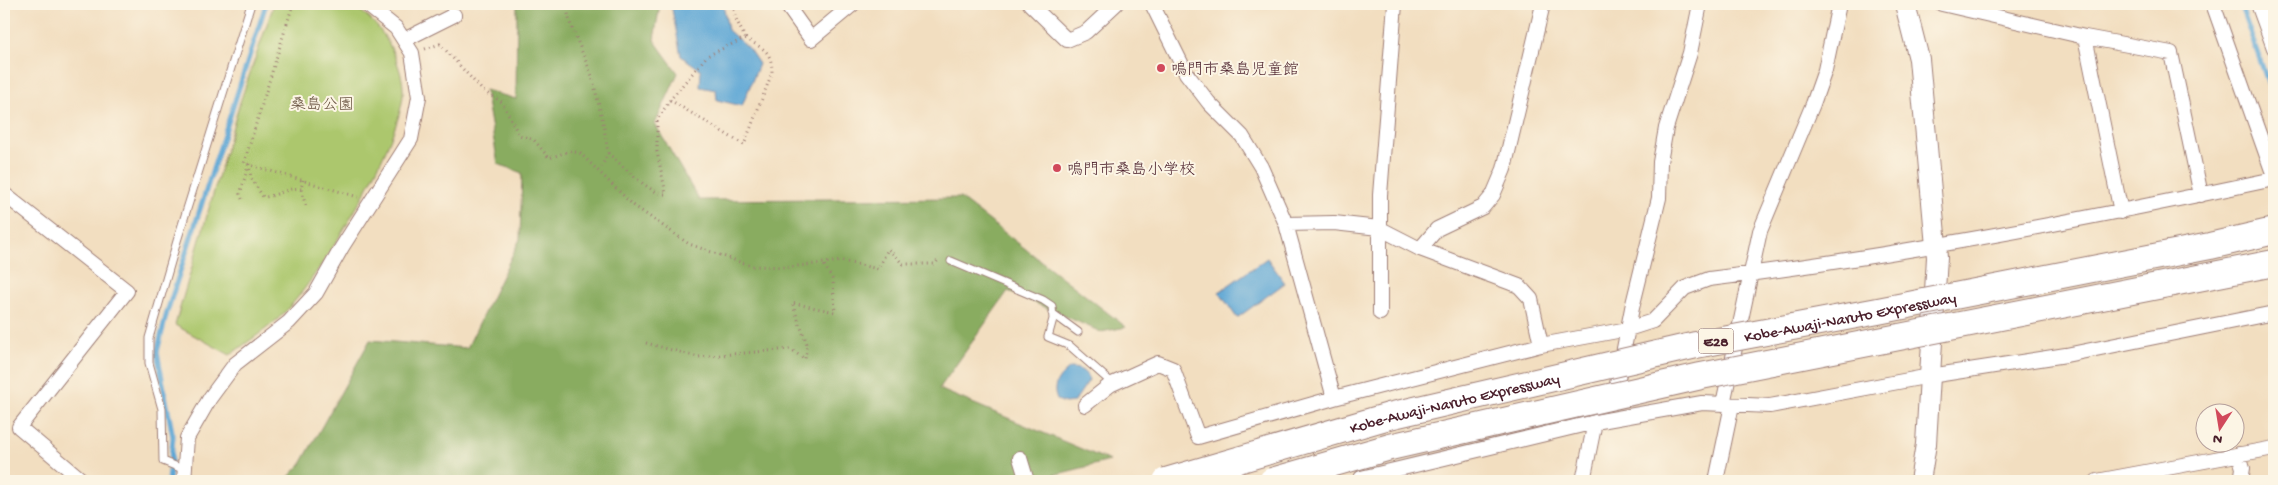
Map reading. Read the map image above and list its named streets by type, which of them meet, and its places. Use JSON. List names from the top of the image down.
{
  "streets": {
    "highway": ["Kobe-Awaji-Naruto Expressway", "E28"]
  },
  "parks": ["桑島公園"],
  "places": ["鳴門市桑島児童館", "鳴門市桑島小学校"],
  "north": "bottom"
}
